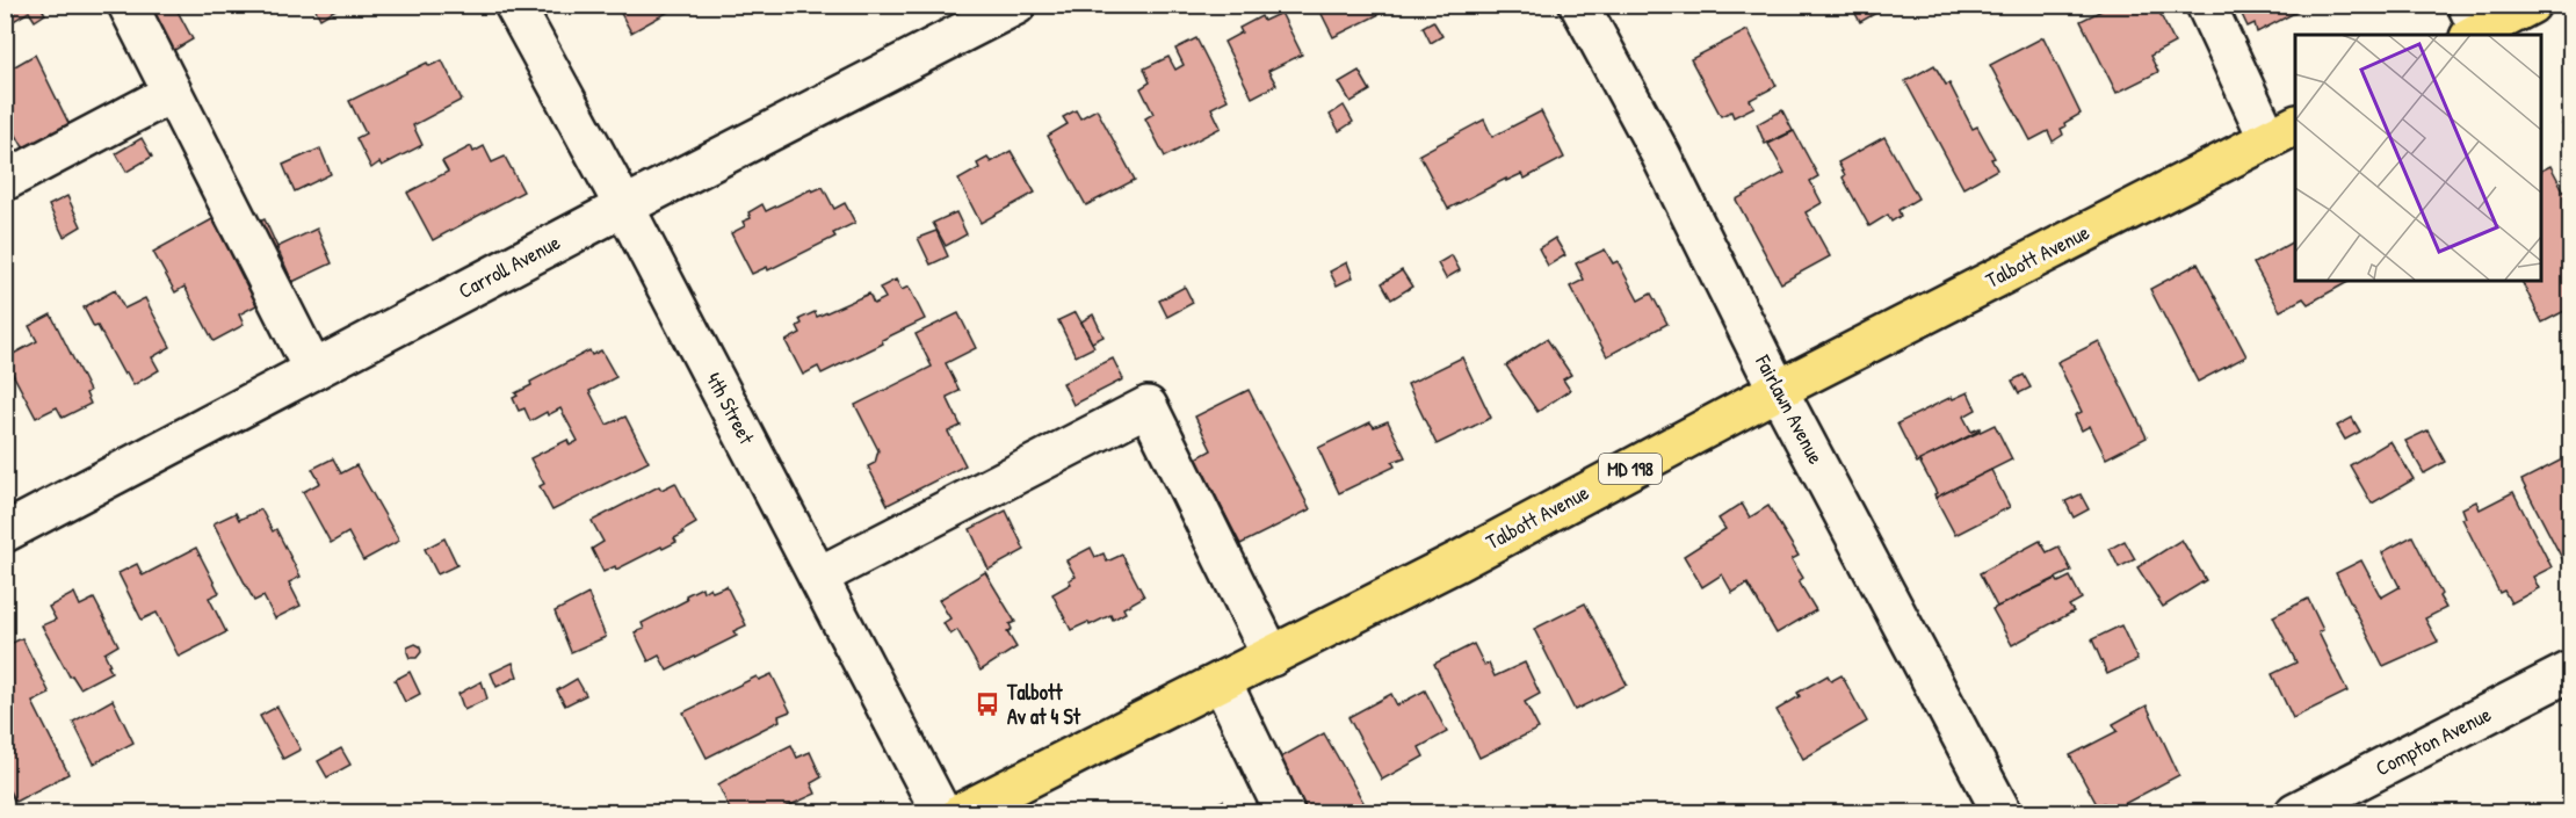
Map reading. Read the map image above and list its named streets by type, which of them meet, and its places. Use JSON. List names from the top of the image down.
{
  "streets": {
    "main road": ["Talbott Avenue", "MD 198"],
    "street": [
      "Carroll Avenue",
      "4th Street",
      "Fairlawn Avenue",
      "Compton Avenue"
    ]
  },
  "crossings": [
    ["Talbott Avenue", "Fairlawn Avenue"],
    ["Carroll Avenue", "4th Street"]
  ],
  "places": {
    "bus stop": ["Talbott Av at 4 St"]
  }
}
